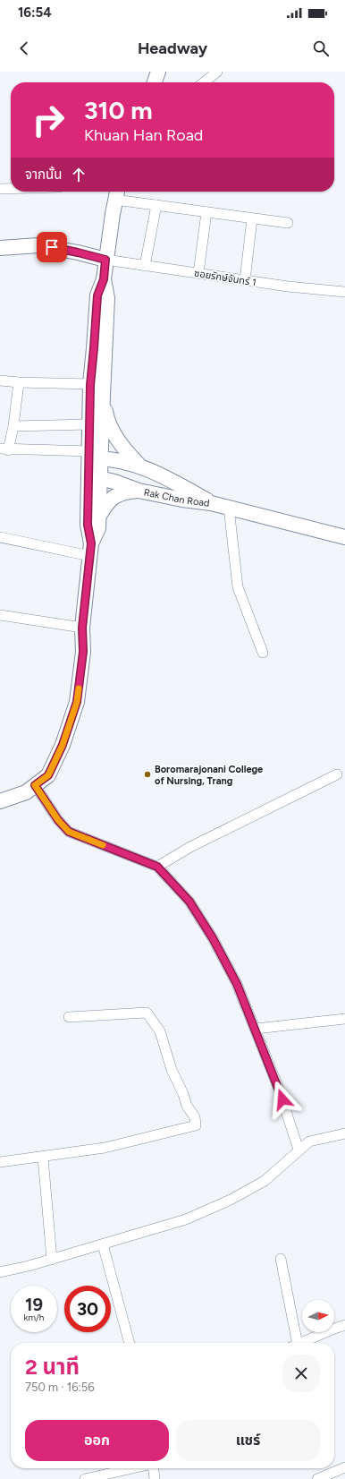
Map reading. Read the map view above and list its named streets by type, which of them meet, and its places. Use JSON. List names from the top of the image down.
{
  "streets": {
    "main road": ["Rak Chan Road"],
    "street": ["ซอยรักษ์จันทร์ 1"]
  },
  "places": ["Boromarajonani College of Nursing, Trang"],
  "north": "right",
  "page": {
    "status": "16:54",
    "header": "Headway",
    "turn": ["310 m", "Khuan Han Road"],
    "then": "จากนั้น",
    "speed": "19 km/h",
    "limit": "30",
    "heading": ["2 นาที", "750 m · 16:56"],
    "buttons": ["ออก", "แชร์"]
  }
}
